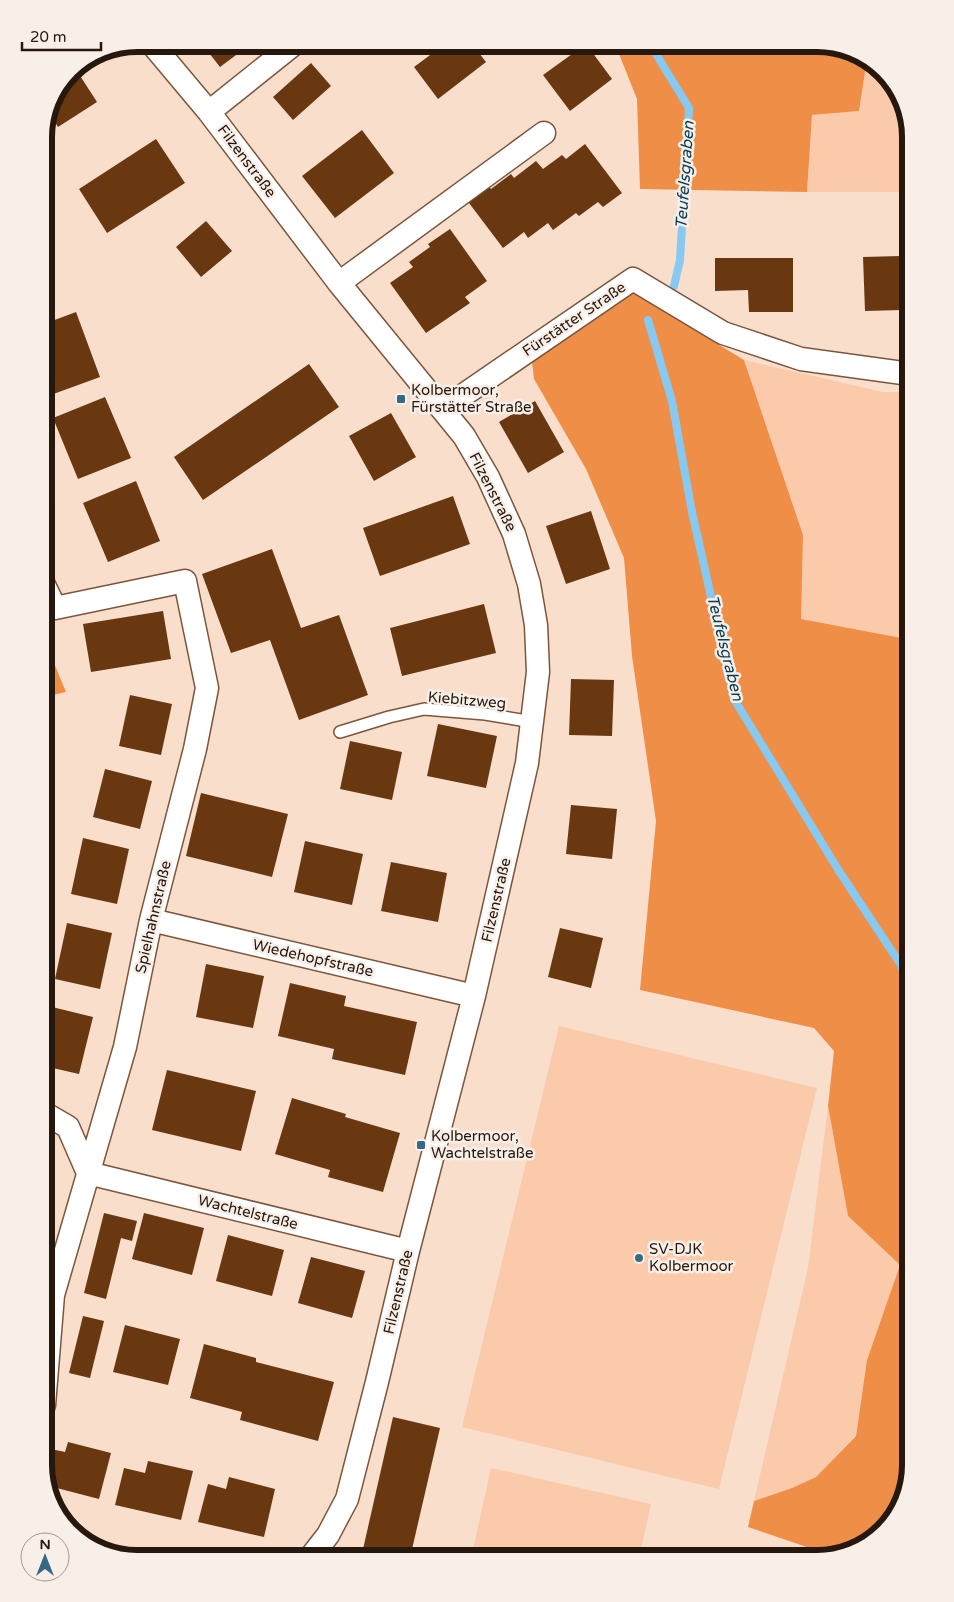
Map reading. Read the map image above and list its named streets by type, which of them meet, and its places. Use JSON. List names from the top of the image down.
{
  "streets": {
    "street": [
      "Filzenstraße",
      "Fürstätter Straße",
      "Spielhahnstraße",
      "Wiedehopfstraße",
      "Wachtelstraße"
    ],
    "lane": ["Kiebitzweg"]
  },
  "crossings": [
    ["Filzenstraße", "Fürstätter Straße"],
    ["Filzenstraße", "Kiebitzweg"],
    ["Filzenstraße", "Wiedehopfstraße"],
    ["Filzenstraße", "Wachtelstraße"],
    ["Spielhahnstraße", "Wiedehopfstraße"],
    ["Spielhahnstraße", "Wachtelstraße"]
  ],
  "water": ["Teufelsgraben"],
  "places": {
    "transit": ["Kolbermoor, Fürstätter Straße", "Kolbermoor, Wachtelstraße"],
    "other": ["SV-DJK Kolbermoor"]
  },
  "scale_bar": "20 m",
  "north": "top"
}
